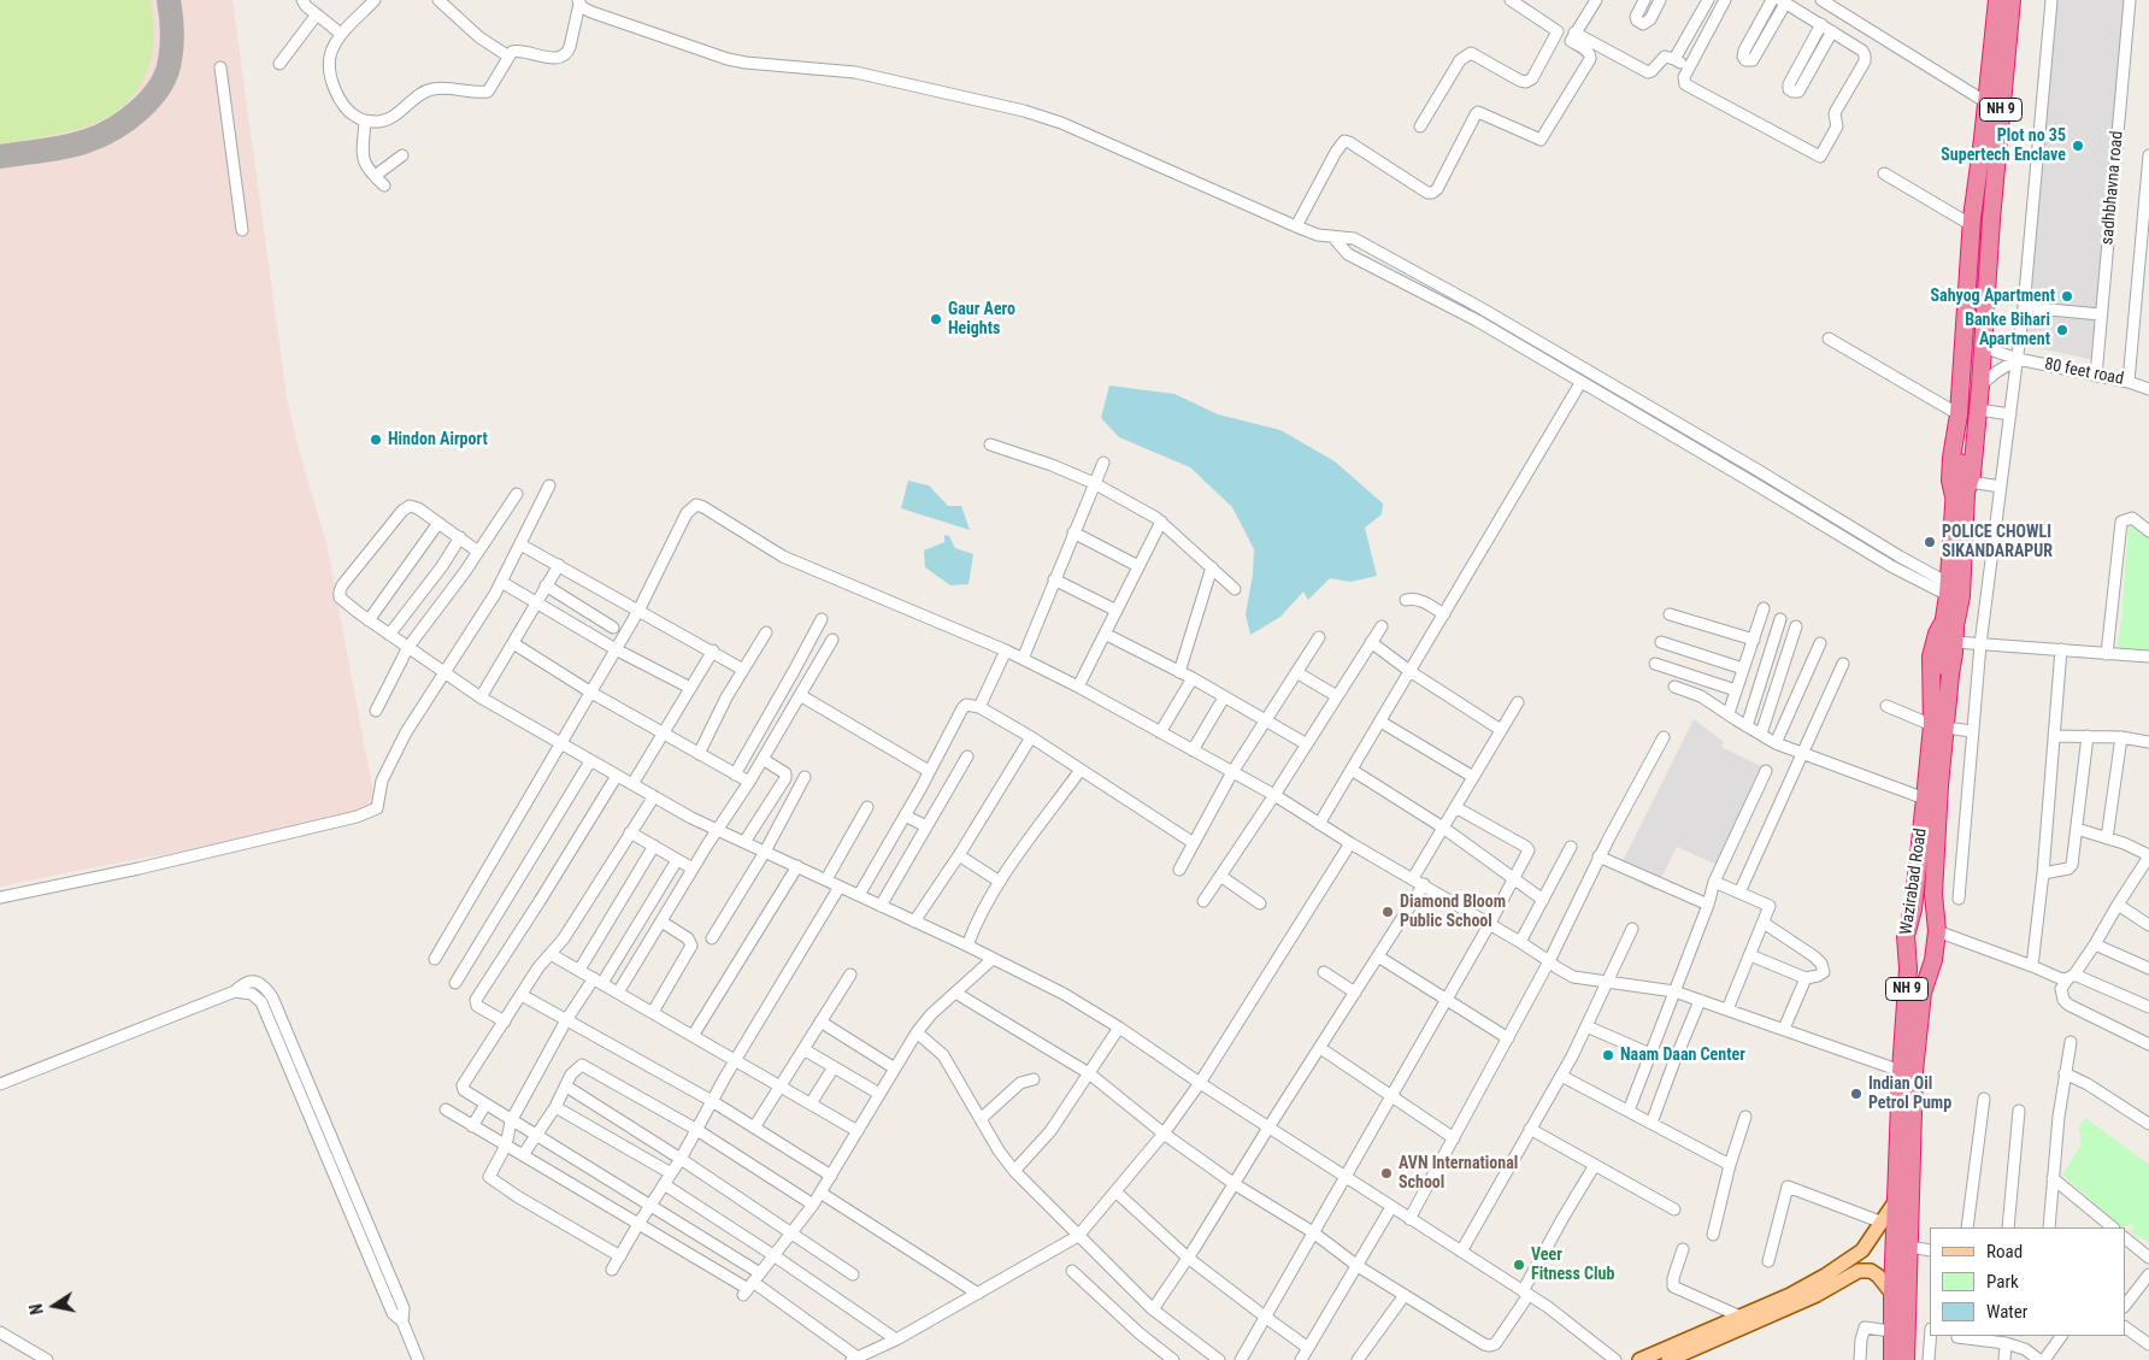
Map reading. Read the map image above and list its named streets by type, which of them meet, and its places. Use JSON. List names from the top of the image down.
{
  "streets": {
    "highway": ["NH 9", "Wazirabad Road"],
    "street": ["sadhbhavna road", "80 feet road"]
  },
  "crossings": [
    ["sadhbhavna road", "80 feet road"]
  ],
  "places": [
    "Plot no 35 Supertech Enclave",
    "Sahyog Apartment",
    "Gaur Aero Heights",
    "Banke Bihari Apartment",
    "Hindon Airport",
    "POLICE CHOWLI SIKANDARAPUR",
    "Diamond Bloom Public School",
    "Naam Daan Center",
    "Indian Oil Petrol Pump",
    "AVN International School",
    "Veer Fitness Club"
  ],
  "legend": ["Road", "Park", "Water"],
  "north": "left"
}
